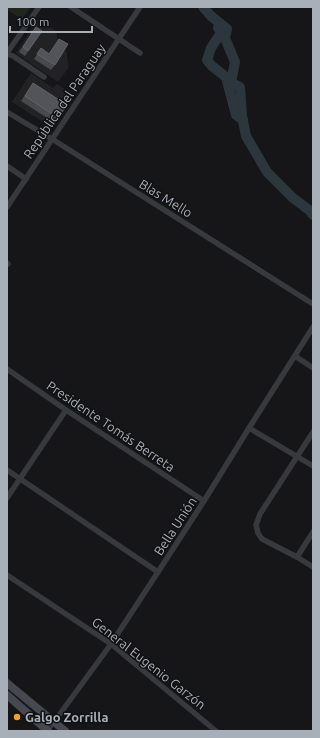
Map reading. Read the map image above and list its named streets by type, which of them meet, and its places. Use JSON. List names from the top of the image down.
{
  "streets": {
    "street": [
      "República del Paraguay",
      "Blas Mello",
      "Presidente Tomás Berreta",
      "Bella Unión",
      "General Eugenio Garzón"
    ]
  },
  "crossings": [
    ["República del Paraguay", "Blas Mello"],
    ["Presidente Tomás Berreta", "Bella Unión"],
    ["Bella Unión", "General Eugenio Garzón"]
  ],
  "places": ["Galgo Zorrilla"],
  "scale_bar": "100 m"
}
